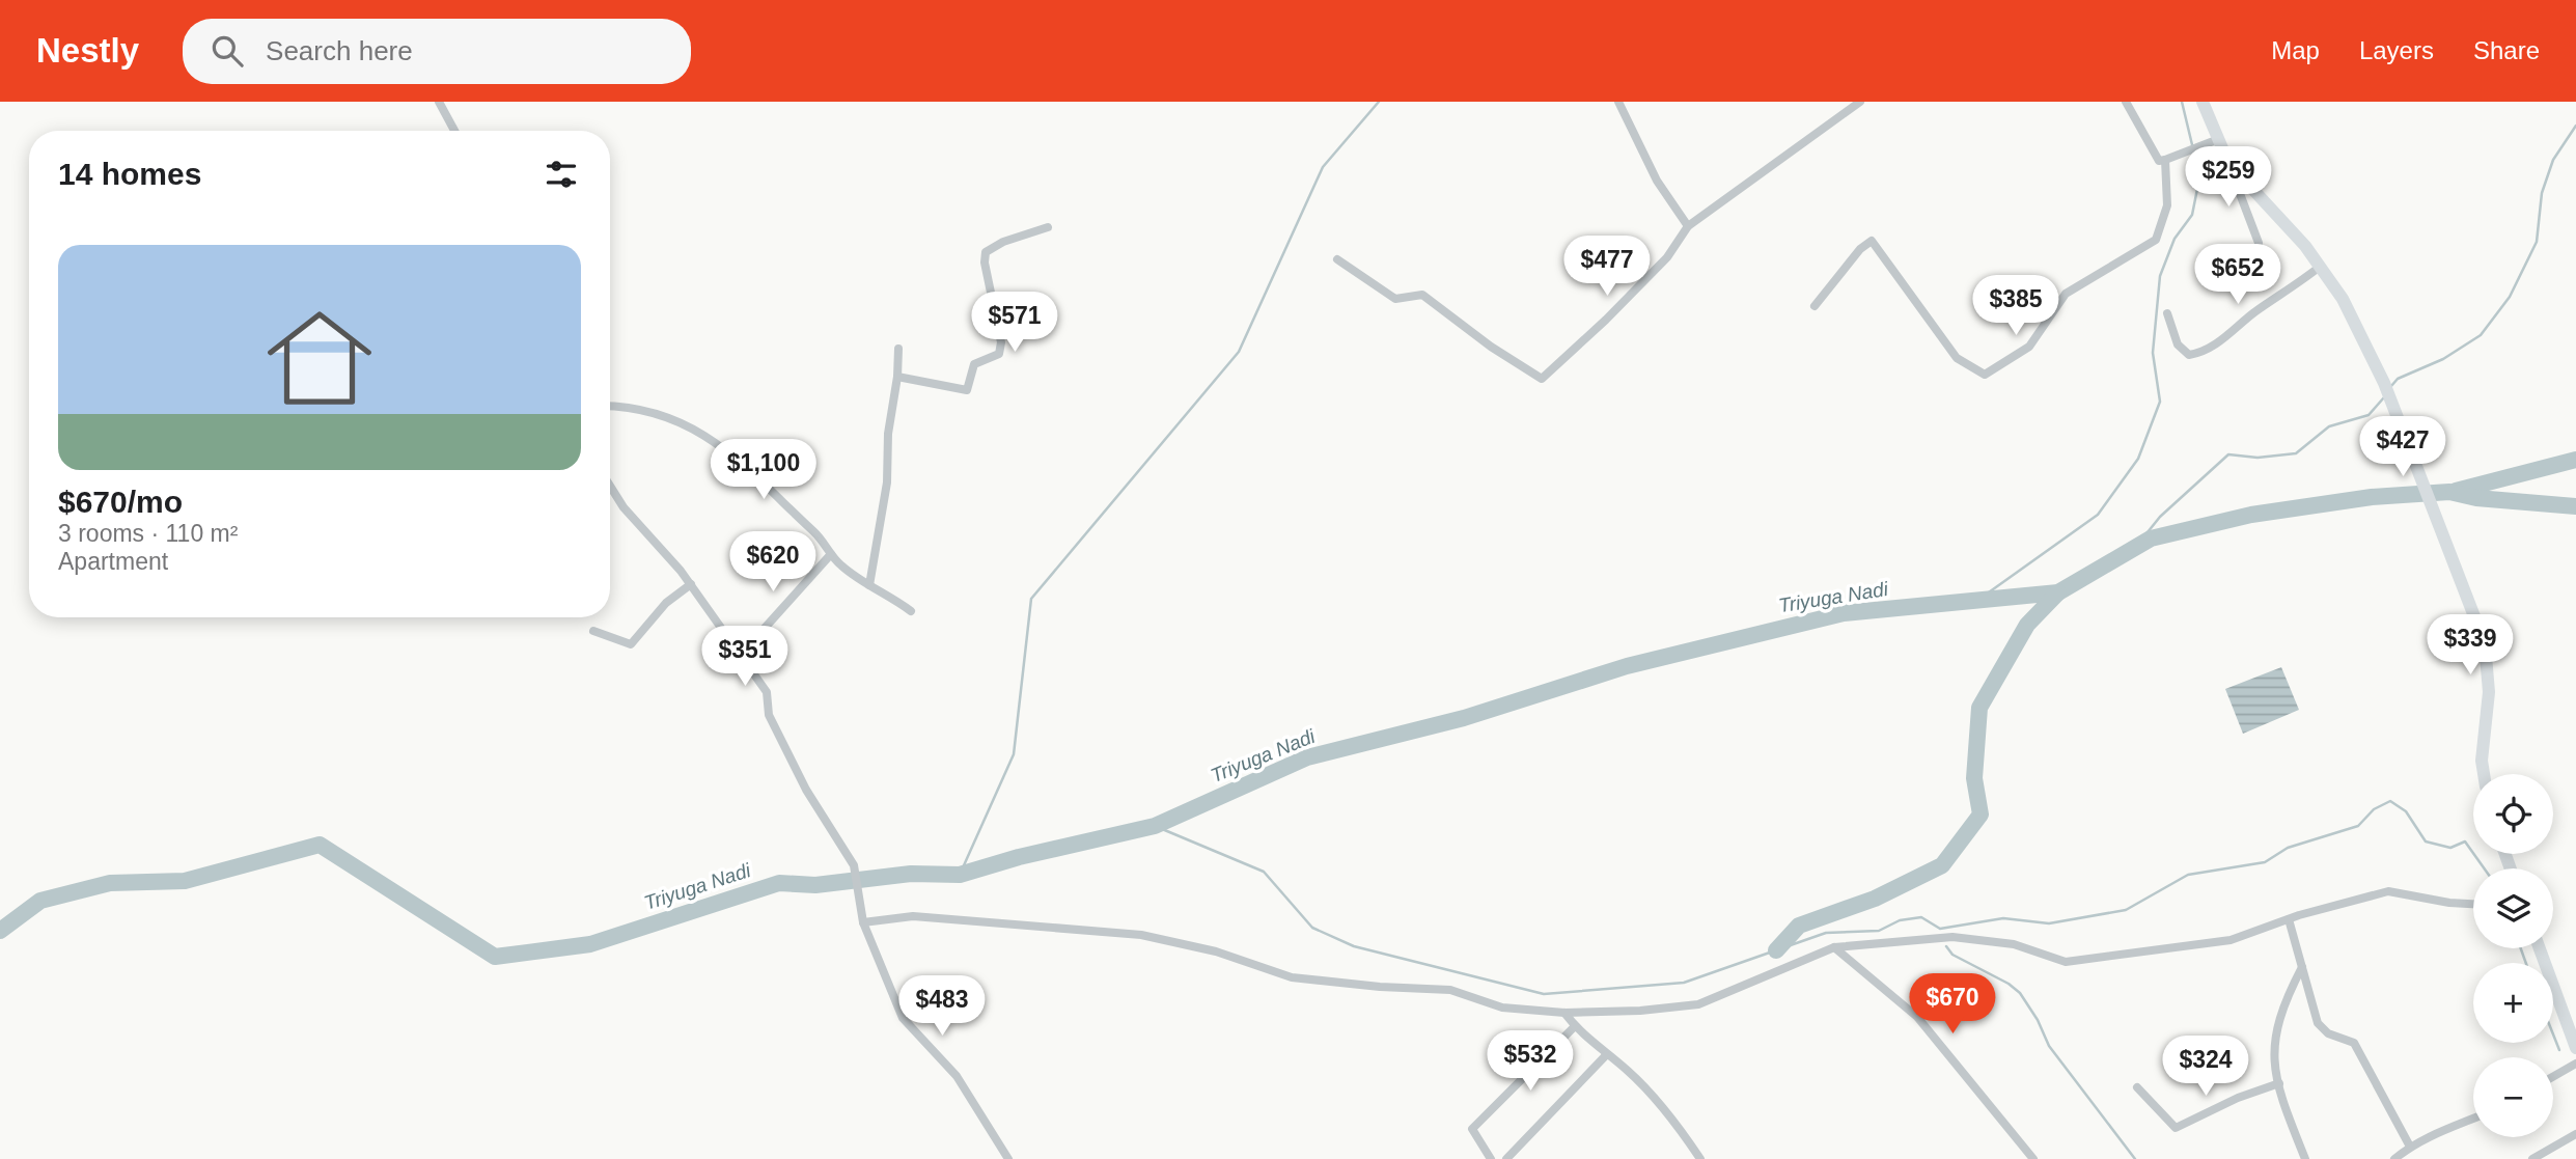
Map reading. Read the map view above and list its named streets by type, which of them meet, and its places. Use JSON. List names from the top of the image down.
{
  "water": ["Triyuga Nadi"],
  "page": {
    "header": "Nestly",
    "search": "Search here",
    "nav": ["Map", "Layers", "Share"],
    "heading": "14 homes",
    "price": [
      "$259",
      "$477",
      "$652",
      "$385",
      "$571",
      "$427",
      "$1,100",
      "$620",
      "$339",
      "$351",
      "$670",
      "$483",
      "$532",
      "$324"
    ],
    "list": [
      {
        "name": "$670/mo",
        "note": "3 rooms · 110 m² · Apartment"
      }
    ],
    "map_buttons": ["+", "−"]
  }
}
